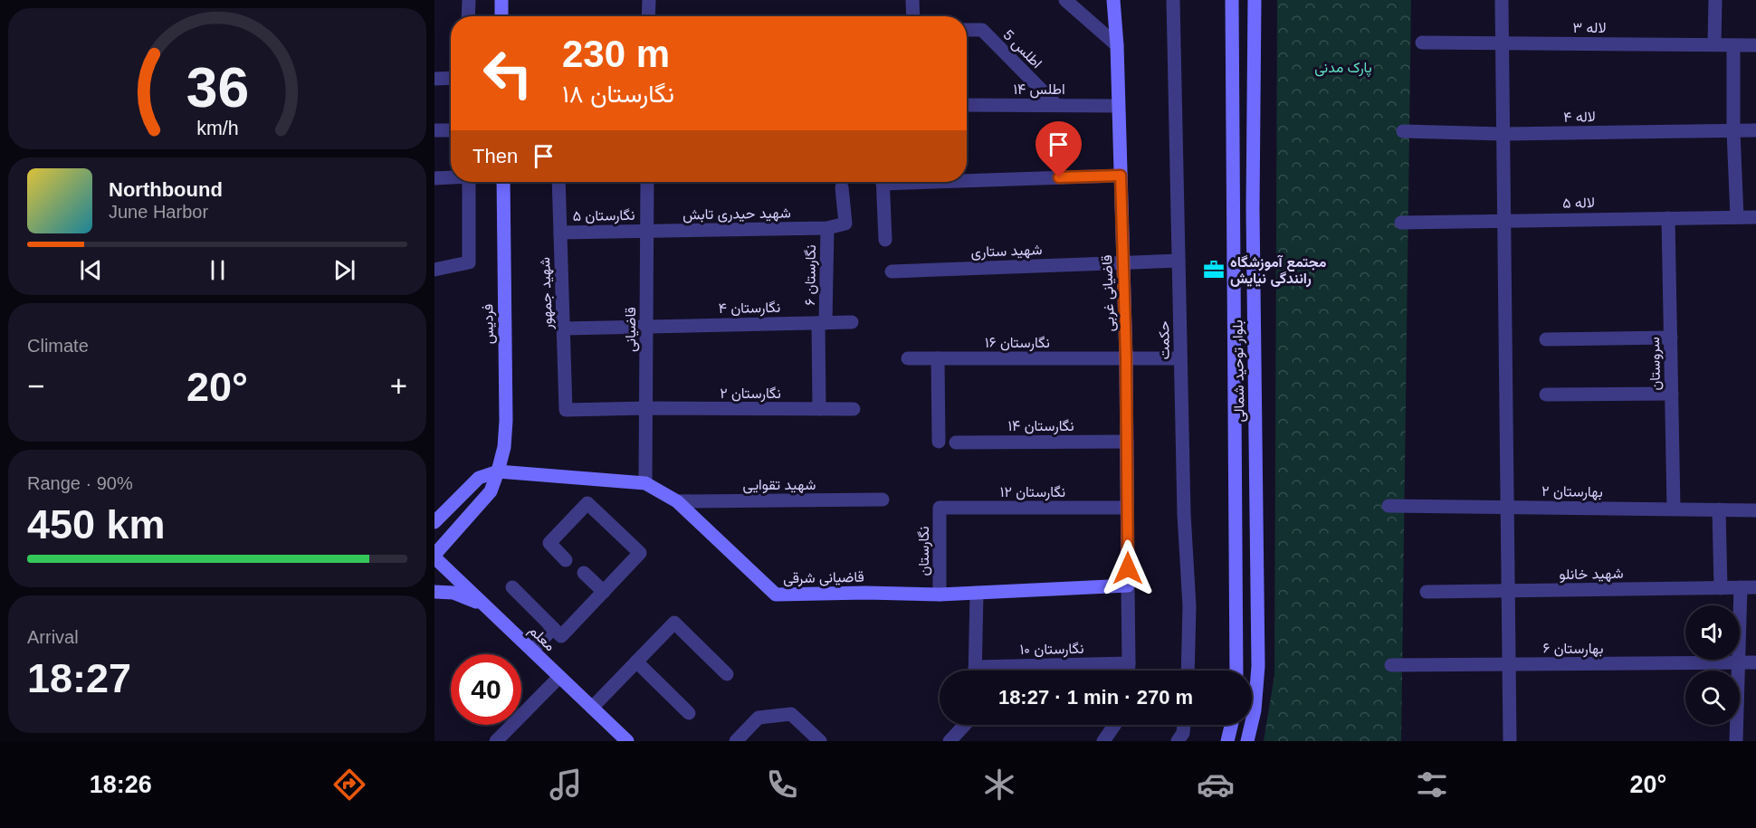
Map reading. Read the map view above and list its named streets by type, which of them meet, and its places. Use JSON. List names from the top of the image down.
{
  "streets": {
    "street": [
      "لاله ۳",
      "اطلس 5",
      "اطلس ۱۴",
      "لاله ۴",
      "لاله ۵",
      "شهید حیدری تابش",
      "نگارستان ۵",
      "شهید ستاری",
      "نگارستان ۶",
      "شهید جمهور",
      "قاضیانی غربی",
      "نگارستان ۴",
      "فردیس",
      "قاضیانی",
      "حکمت",
      "نگارستان ۱۶",
      "سروستان",
      "بلوار توحید شمالی",
      "نگارستان ۲",
      "نگارستان ۱۴",
      "شهید تقوایی",
      "نگارستان ۱۲",
      "بهارستان ۲",
      "نگارستان",
      "شهید خانلو",
      "قاضیانی شرقی",
      "معلم",
      "بهارستان ۶",
      "نگارستان ۱۰"
    ]
  },
  "crossings": [
    ["اطلس 5", "اطلس ۱۴"],
    ["اطلس ۱۴", "قاضیانی غربی"],
    ["لاله ۵", "سروستان"],
    ["شهید حیدری تابش", "نگارستان ۵"],
    ["شهید حیدری تابش", "نگارستان ۶"],
    ["شهید حیدری تابش", "قاضیانی"],
    ["نگارستان ۵", "شهید جمهور"],
    ["نگارستان ۵", "قاضیانی"],
    ["شهید ستاری", "قاضیانی غربی"],
    ["شهید ستاری", "حکمت"],
    ["نگارستان ۶", "نگارستان ۴"],
    ["نگارستان ۶", "نگارستان ۲"],
    ["شهید جمهور", "نگارستان ۴"],
    ["شهید جمهور", "نگارستان ۲"],
    ["قاضیانی غربی", "نگارستان ۱۶"],
    ["قاضیانی غربی", "نگارستان ۱۴"],
    ["قاضیانی غربی", "نگارستان ۱۲"],
    ["قاضیانی غربی", "قاضیانی شرقی"],
    ["نگارستان ۴", "قاضیانی"],
    ["فردیس", "قاضیانی شرقی"],
    ["فردیس", "معلم"],
    ["قاضیانی", "نگارستان ۲"],
    ["قاضیانی", "قاضیانی شرقی"],
    ["حکمت", "نگارستان ۱۶"],
    ["سروستان", "بهارستان ۲"],
    ["شهید تقوایی", "قاضیانی شرقی"],
    ["نگارستان ۱۲", "نگارستان"],
    ["نگارستان", "قاضیانی شرقی"]
  ],
  "parks": ["پارک مدنی"],
  "places": {
    "office": ["مجتمع آموزشگاه رانندگی نیایش"]
  },
  "page": {
    "turn": ["230 m", "نگارستان ۱۸"],
    "then": "Then",
    "song": ["Northbound", "June Harbor"],
    "tile": [
      "Climate",
      ["Range · 90%", "450 km"],
      ["Arrival", "18:27"]
    ],
    "heat": ["−", "20°", "+"],
    "limit": "40",
    "trip": "18:27 · 1 min · 270 m",
    "tabs": ["18:26", "20°"],
    "gauge": ["36", "km/h"]
  }
}
